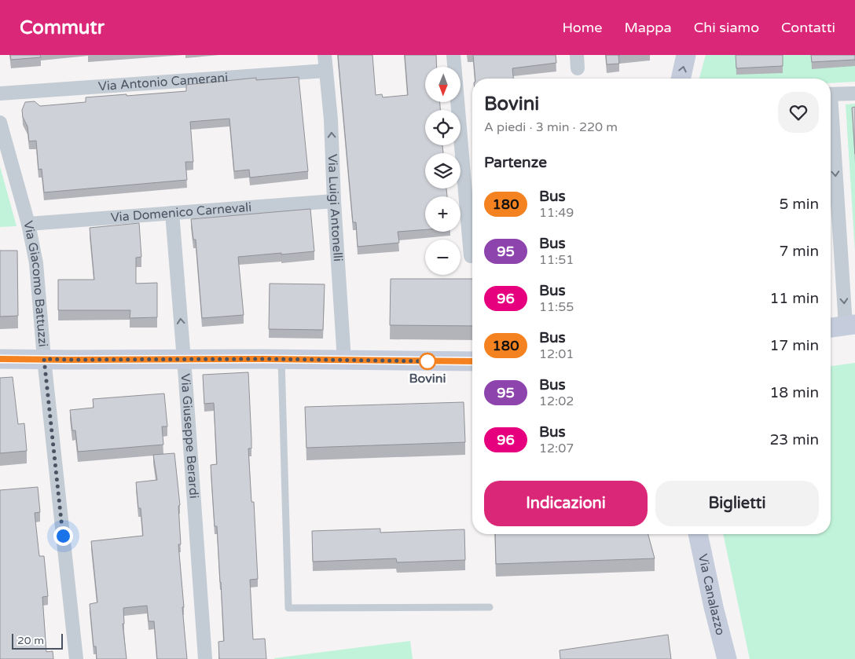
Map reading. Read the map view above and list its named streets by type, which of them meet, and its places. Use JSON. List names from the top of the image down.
{
  "streets": {
    "street": [
      "Via Antonio Camerani",
      "Via Luigi Antonelli",
      "Via Domenico Carnevali",
      "Via Giacomo Battuzzi",
      "Via Giuseppe Berardi",
      "Via Canalazzo"
    ]
  },
  "crossings": [
    ["Via Antonio Camerani", "Via Luigi Antonelli"],
    ["Via Luigi Antonelli", "Via Domenico Carnevali"],
    ["Via Domenico Carnevali", "Via Giacomo Battuzzi"],
    ["Via Domenico Carnevali", "Via Giuseppe Berardi"]
  ],
  "one_way": ["Via Luigi Antonelli"],
  "places": ["Bovini"],
  "lines": ["bus line 180"],
  "scale_bar": "20 m",
  "north": "bottom",
  "page": {
    "header": "Commutr",
    "nav": [
      "Home",
      "Mappa",
      "Chi siamo",
      "Contatti"
    ],
    "map_buttons": ["+", "−"],
    "heading": [
      ["Bovini", "A piedi · 3 min · 220 m"],
      "Partenze"
    ],
    "list": [
      {
        "mark": "180",
        "name": "Bus",
        "note": "11:49",
        "value": "5 min"
      },
      {
        "mark": "95",
        "name": "Bus",
        "note": "11:51",
        "value": "7 min"
      },
      {
        "mark": "96",
        "name": "Bus",
        "note": "11:55",
        "value": "11 min"
      },
      {
        "mark": "180",
        "name": "Bus",
        "note": "12:01",
        "value": "17 min"
      },
      {
        "mark": "95",
        "name": "Bus",
        "note": "12:02",
        "value": "18 min"
      },
      {
        "mark": "96",
        "name": "Bus",
        "note": "12:07",
        "value": "23 min"
      }
    ],
    "buttons": ["Indicazioni", "Biglietti"],
    "scale": "20 m"
  }
}
